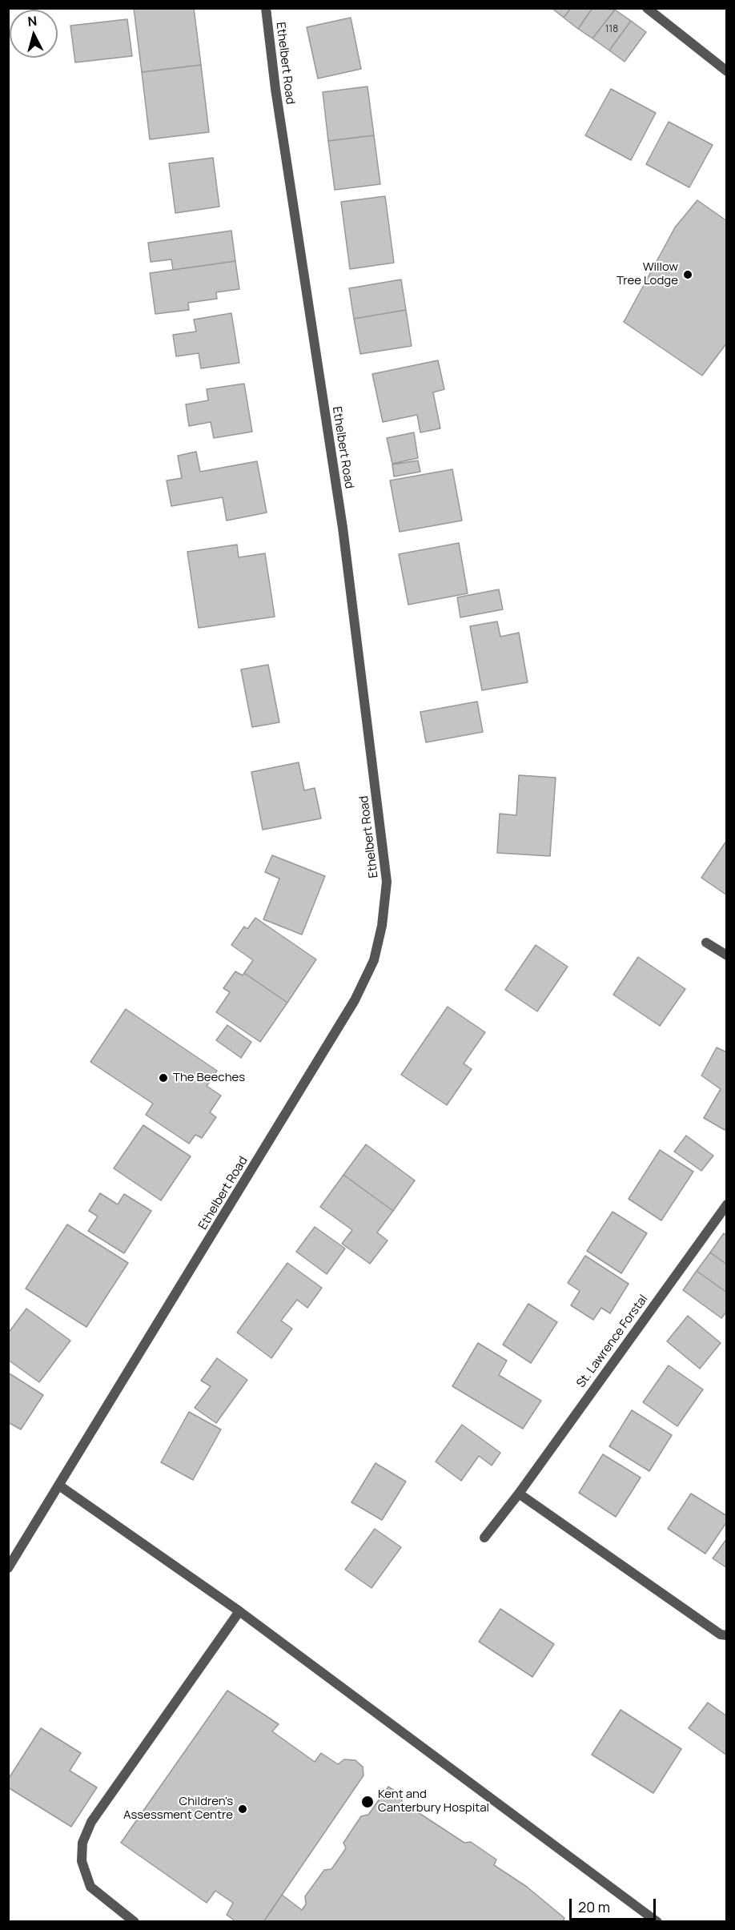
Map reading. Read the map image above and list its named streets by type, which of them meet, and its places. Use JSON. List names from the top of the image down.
{
  "streets": {
    "street": ["Ethelbert Road", "St. Lawrence Forstal"]
  },
  "places": [
    "Willow Tree Lodge",
    "The Beeches",
    "Kent and Canterbury Hospital",
    "Children's Assessment Centre"
  ],
  "house_numbers": ["118"],
  "scale_bar": "20 m",
  "north": "top"
}
